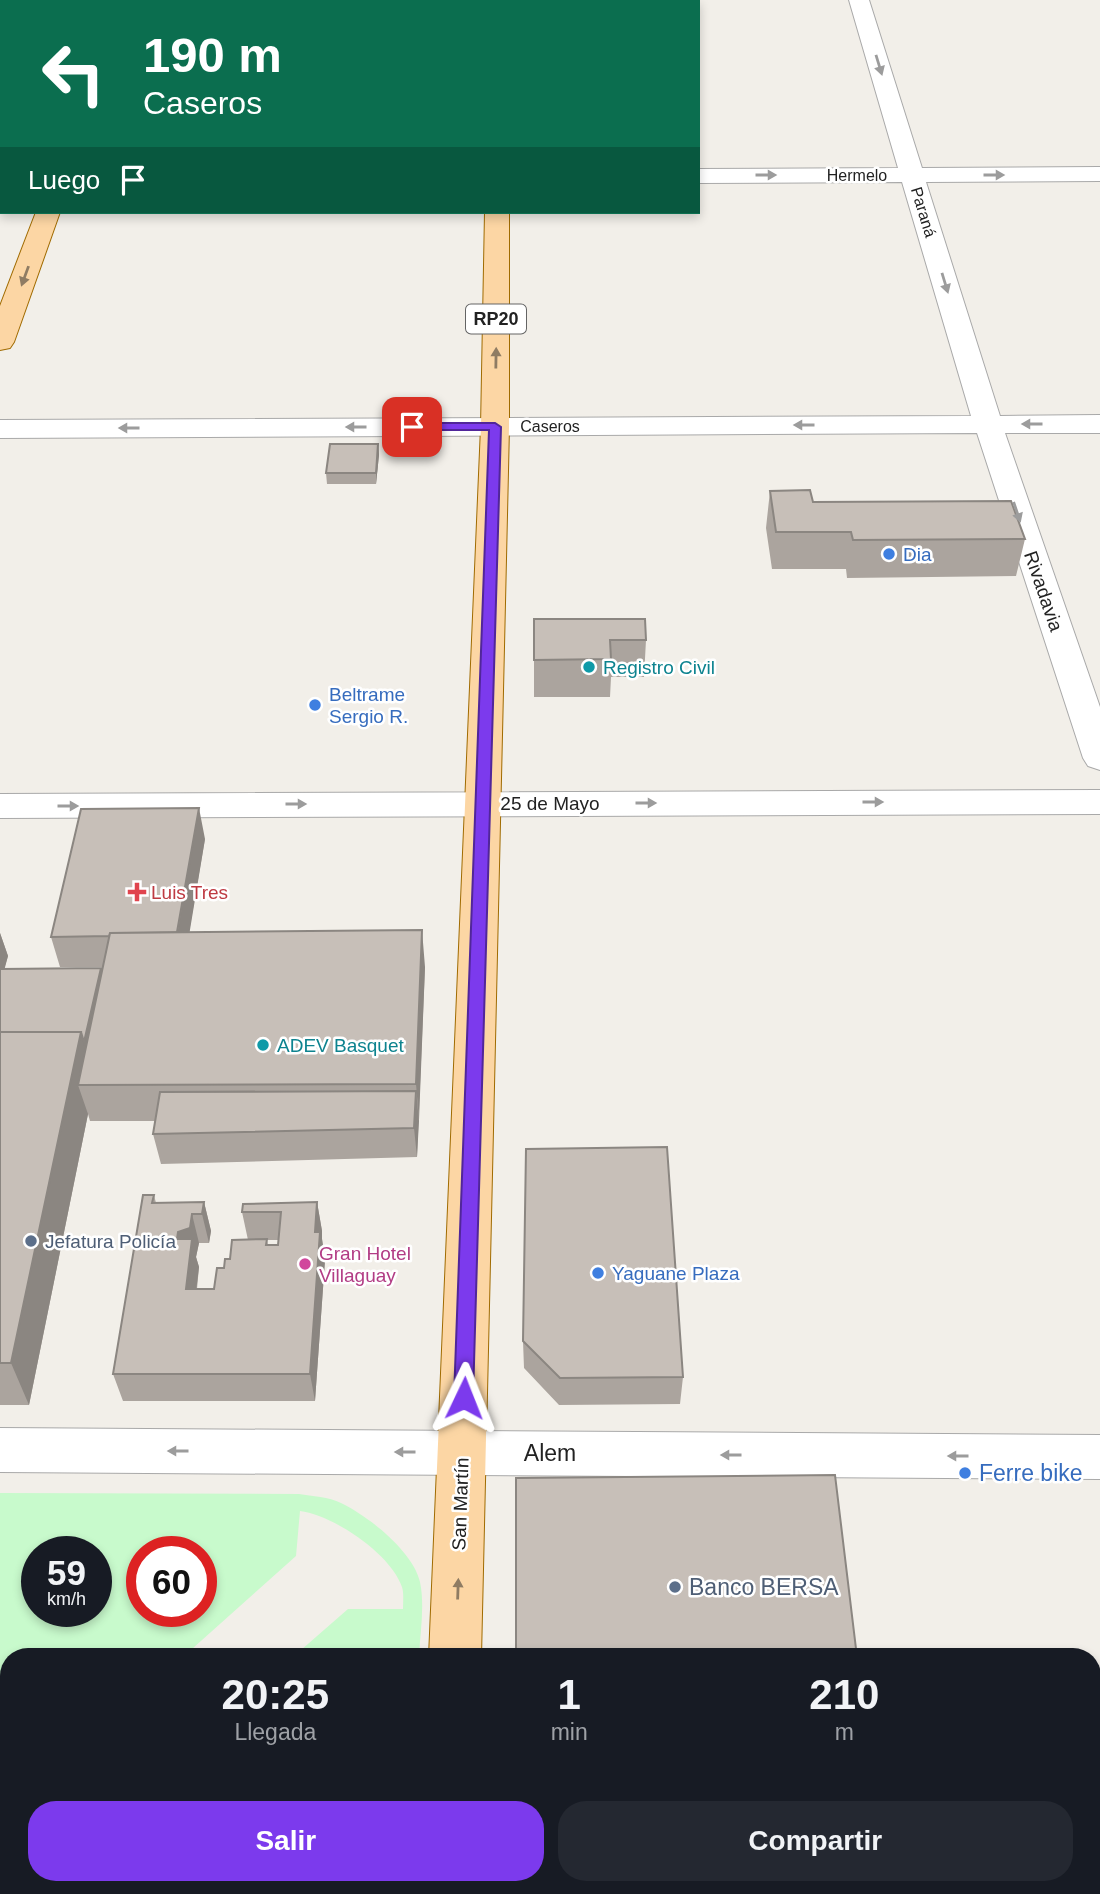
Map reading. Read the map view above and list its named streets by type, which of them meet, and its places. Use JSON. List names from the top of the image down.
{
  "streets": {
    "main road": ["RP20", "San Martín"],
    "street": [
      "Hermelo",
      "Paraná",
      "Caseros",
      "Rivadavia",
      "25 de Mayo",
      "Alem"
    ]
  },
  "crossings": [
    ["Hermelo", "Paraná"],
    ["Paraná", "Caseros"],
    ["Paraná", "Rivadavia"],
    ["RP20", "Caseros"],
    ["RP20", "San Martín"],
    ["Caseros", "Rivadavia"],
    ["Caseros", "San Martín"],
    ["25 de Mayo", "San Martín"],
    ["Alem", "San Martín"]
  ],
  "one_way": [
    "Hermelo",
    "Paraná",
    "Caseros",
    "Rivadavia",
    "25 de Mayo",
    "Alem"
  ],
  "places": {
    "other": [
      "Dia",
      "Registro Civil",
      "Beltrame Sergio R.",
      "ADEV Basquet",
      "Jefatura Policía",
      "Gran Hotel Villaguay",
      "Yaguane Plaza",
      "Ferre bike",
      "Banco BERSA"
    ],
    "health": ["Luis Tres"]
  },
  "page": {
    "turn": ["190 m", "Caseros"],
    "then": "Luego",
    "speed": "59 km/h",
    "limit": "60",
    "eta": [
      "20:25",
      "Llegada",
      "1",
      "min",
      "210",
      "m"
    ],
    "buttons": ["Salir", "Compartir"]
  }
}
